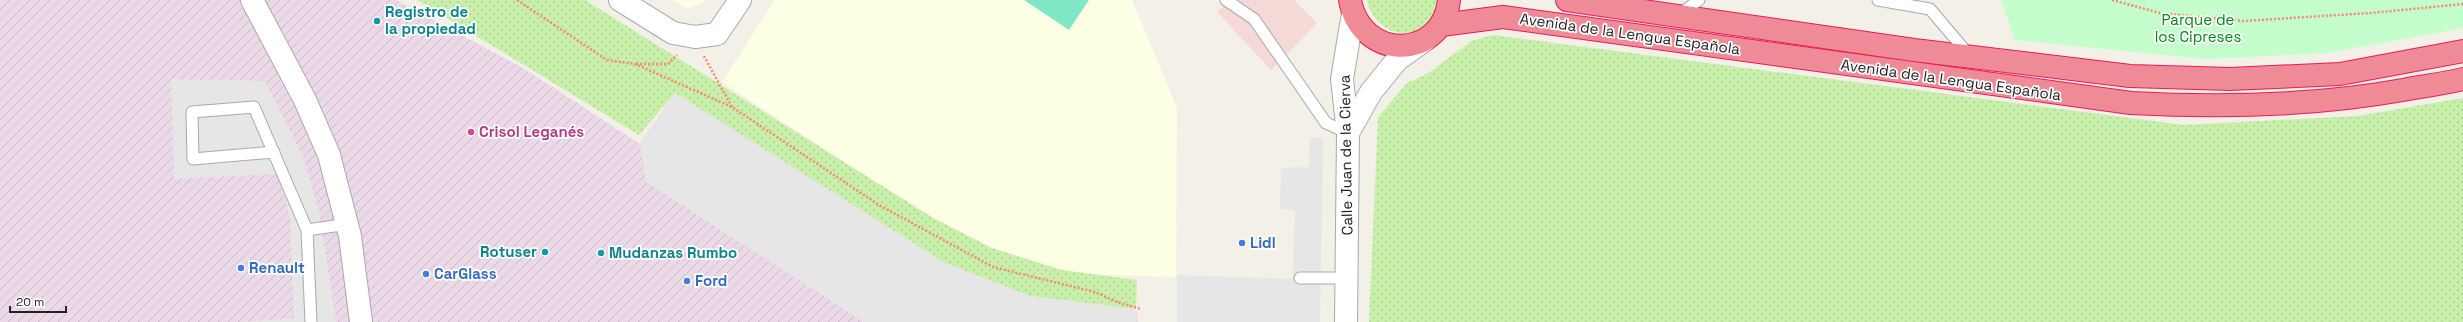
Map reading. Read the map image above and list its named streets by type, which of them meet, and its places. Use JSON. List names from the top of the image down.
{
  "streets": {
    "highway": ["Avenida de la Lengua Española"],
    "street": ["Calle Juan de la Cierva"]
  },
  "crossings": [
    ["Avenida de la Lengua Española", "Calle Juan de la Cierva"]
  ],
  "parks": ["Parque de los Cipreses"],
  "places": [
    "Registro de la propiedad",
    "Crisol Leganés",
    "Lidl",
    "Rotuser",
    "Mudanzas Rumbo",
    "Renault",
    "CarGlass",
    "Ford"
  ],
  "scale_bar": "20 m"
}
